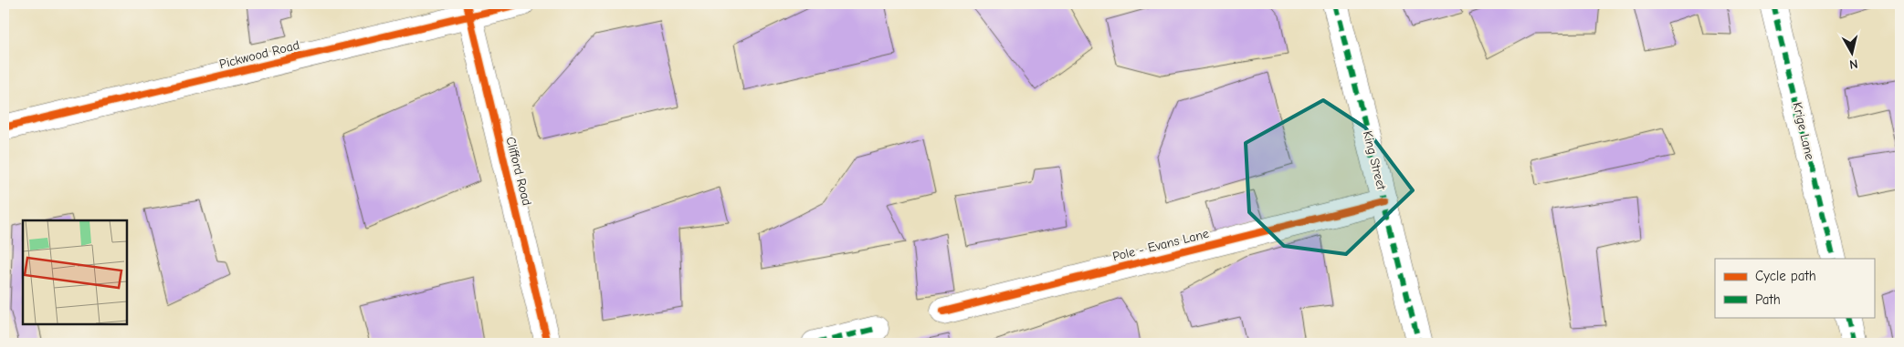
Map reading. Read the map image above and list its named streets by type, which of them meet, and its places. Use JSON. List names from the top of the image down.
{
  "streets": {
    "street": [
      "Pickwood Road",
      "Krige Lane",
      "King Street",
      "Clifford Road",
      "Pole - Evans Lane"
    ]
  },
  "crossings": [
    ["Pickwood Road", "Clifford Road"],
    ["King Street", "Pole - Evans Lane"]
  ],
  "legend": ["Cycle path", "Path"],
  "north": "bottom"
}
